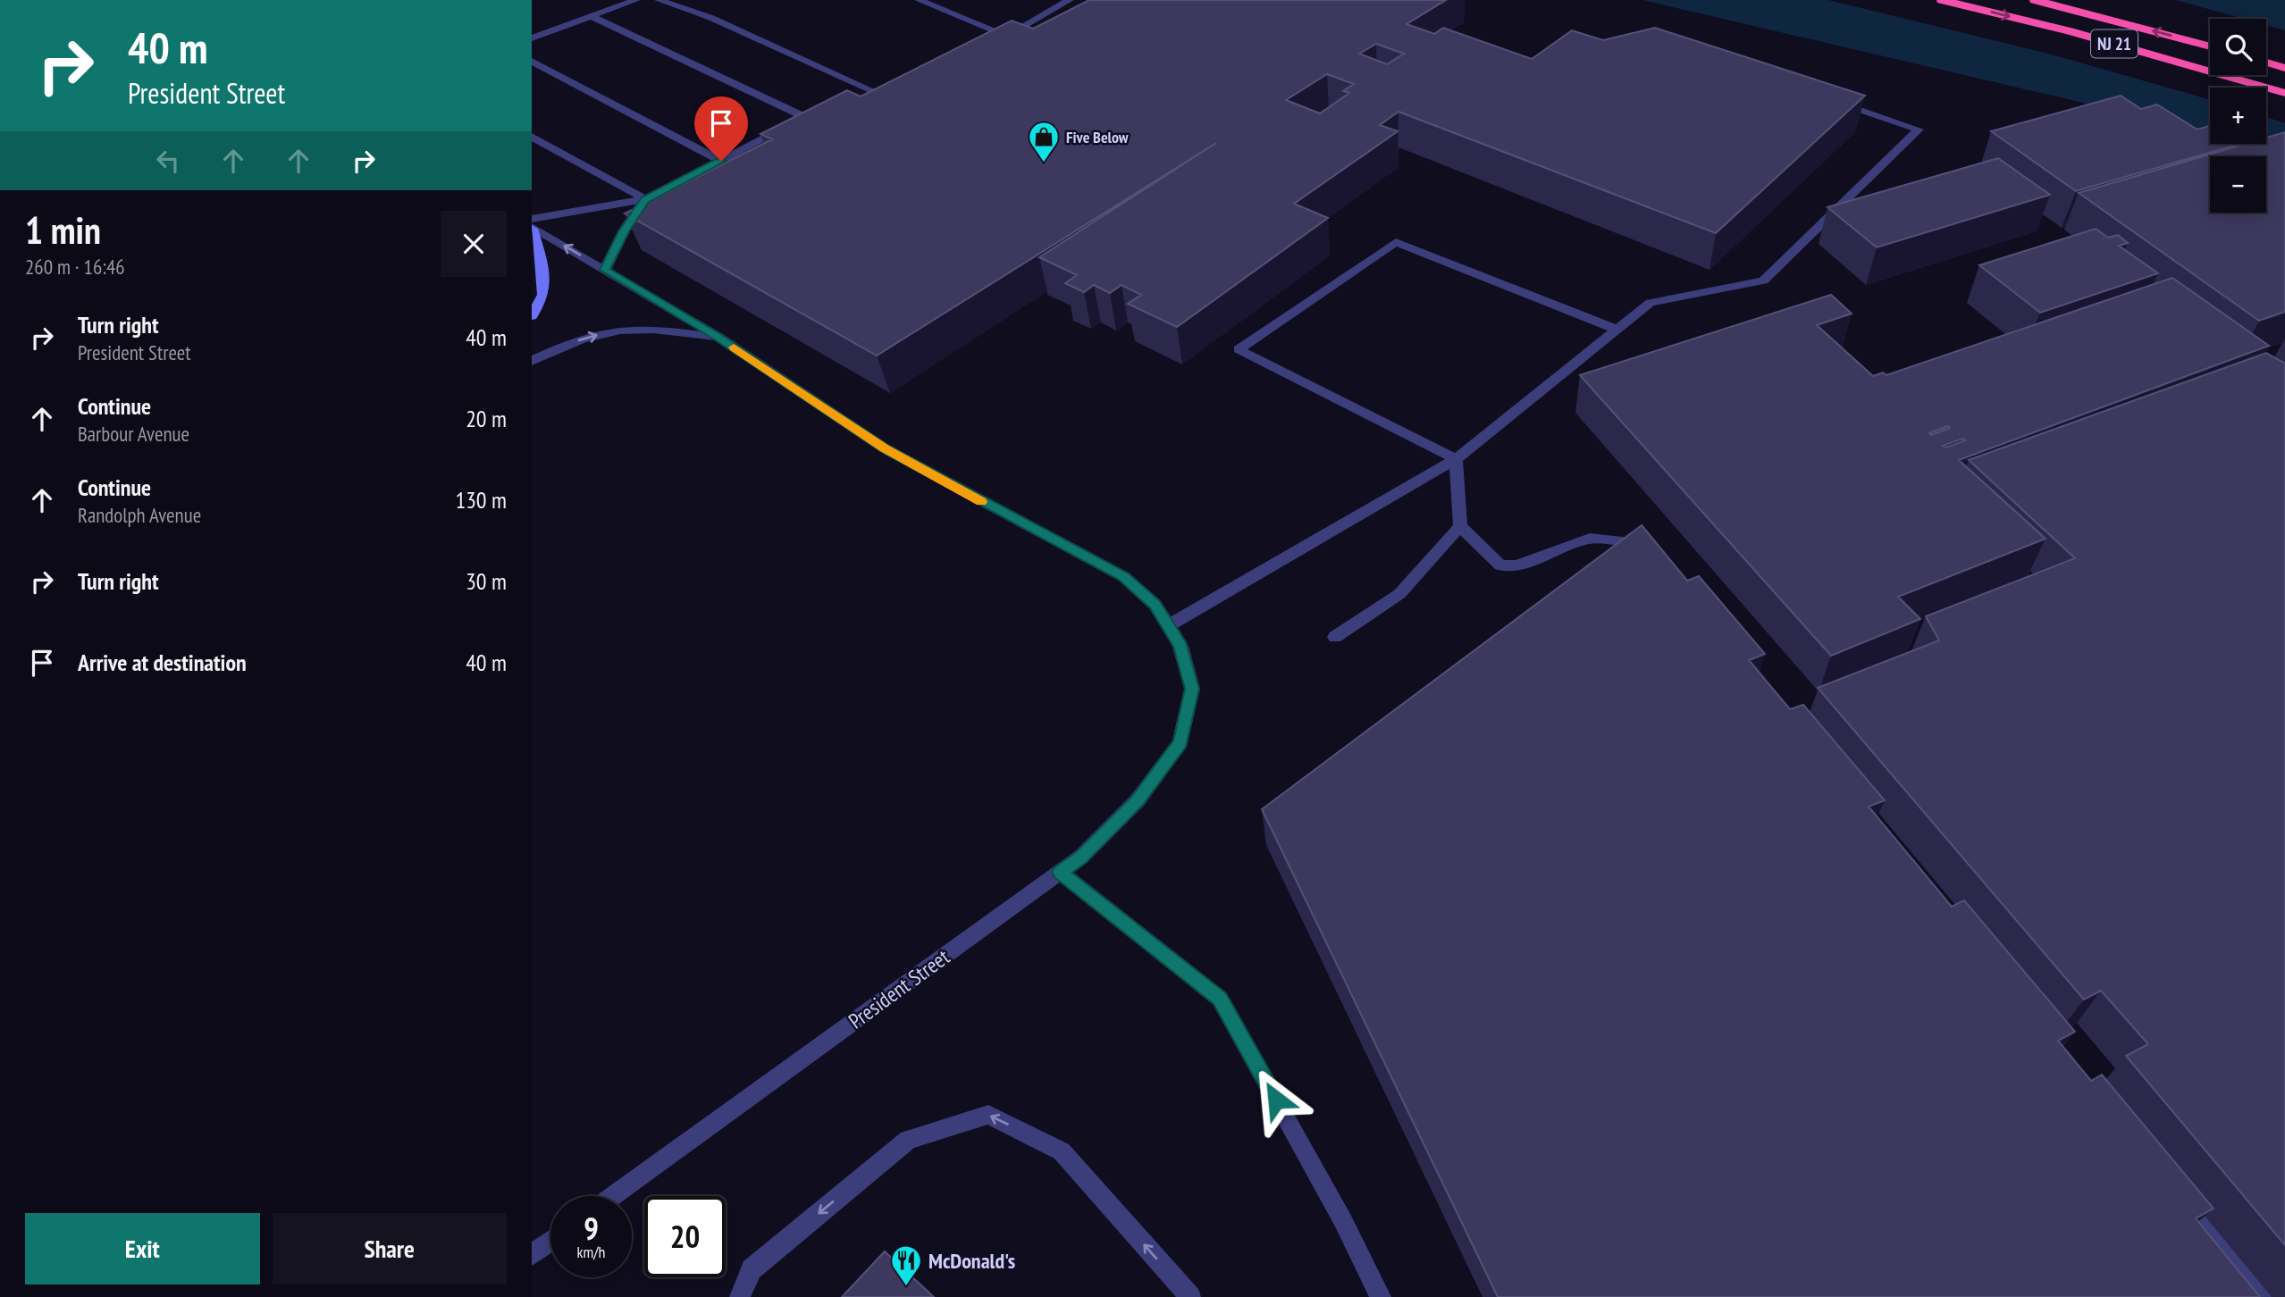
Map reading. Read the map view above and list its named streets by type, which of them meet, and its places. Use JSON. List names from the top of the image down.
{
  "streets": {
    "highway": ["NJ 21"],
    "street": ["President Street"]
  },
  "places": {
    "shop": ["Five Below"],
    "restaurant": ["McDonald's"]
  },
  "page": {
    "turn": ["40 m", "President Street"],
    "map_buttons": ["+", "−"],
    "heading": ["1 min", "260 m · 16:46"],
    "list": [
      {
        "name": "Turn right",
        "note": "President Street",
        "value": "40 m"
      },
      {
        "name": "Continue",
        "note": "Barbour Avenue",
        "value": "20 m"
      },
      {
        "name": "Continue",
        "note": "Randolph Avenue",
        "value": "130 m"
      },
      {
        "name": "Turn right",
        "value": "30 m"
      },
      {
        "name": "Arrive at destination",
        "value": "40 m"
      }
    ],
    "speed": "9 km/h",
    "limit": "20",
    "buttons": ["Exit", "Share"]
  }
}
